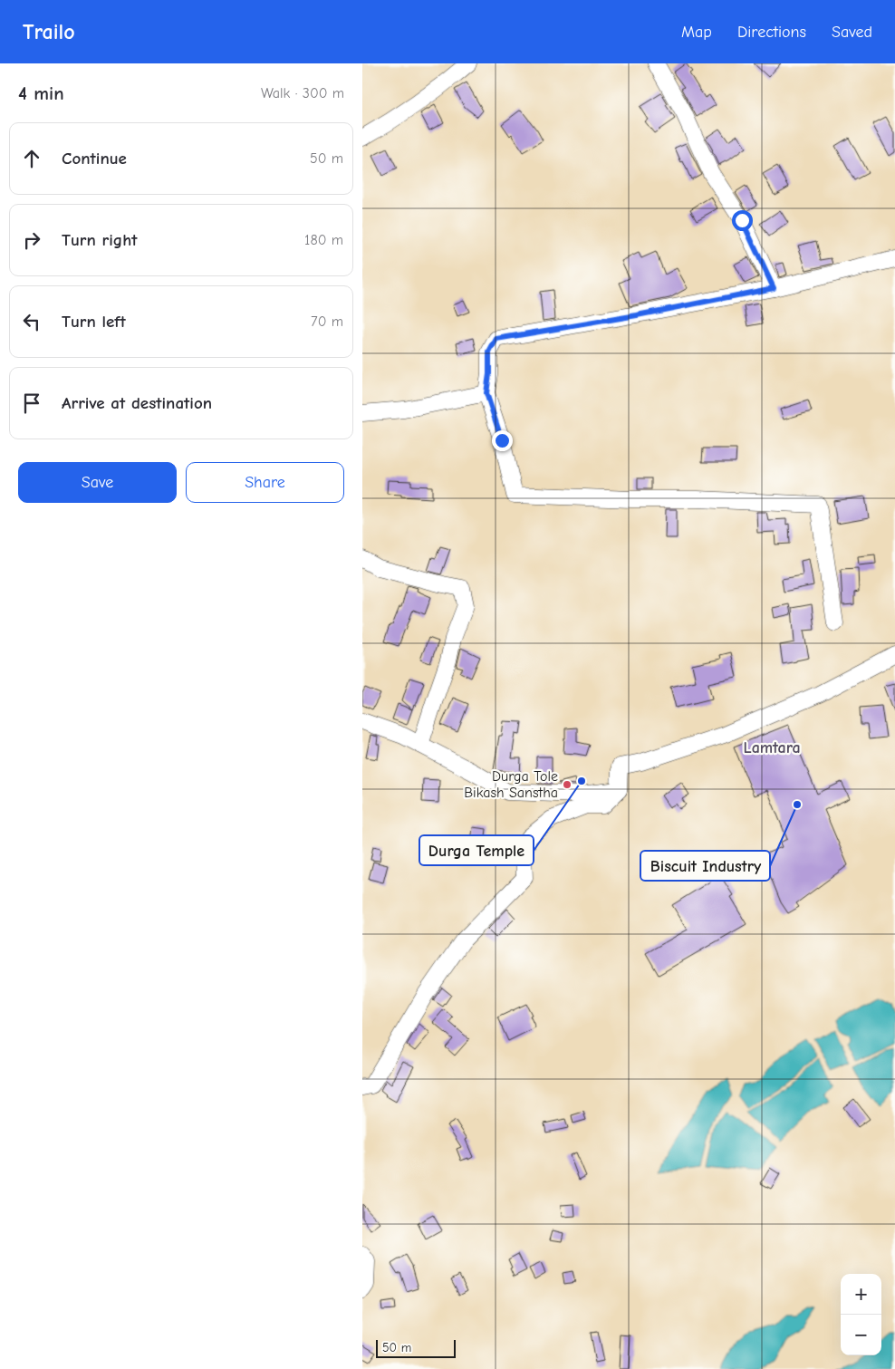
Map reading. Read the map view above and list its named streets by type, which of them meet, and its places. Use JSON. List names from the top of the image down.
{
  "districts": ["Lamtara"],
  "places": ["Durga Temple", "Durga Tole Bikash Sanstha", "Biscuit Industry"],
  "scale_bar": "50 m",
  "page": {
    "header": "Trailo",
    "nav": ["Map", "Directions", "Saved"],
    "heading": ["4 min", "Walk · 300 m"],
    "list": [
      ["Continue", "50 m"],
      ["Turn right", "180 m"],
      ["Turn left", "70 m"],
      "Arrive at destination"
    ],
    "buttons": ["Save", "Share"],
    "map_buttons": ["+", "−"],
    "scale": "50 m"
  }
}
